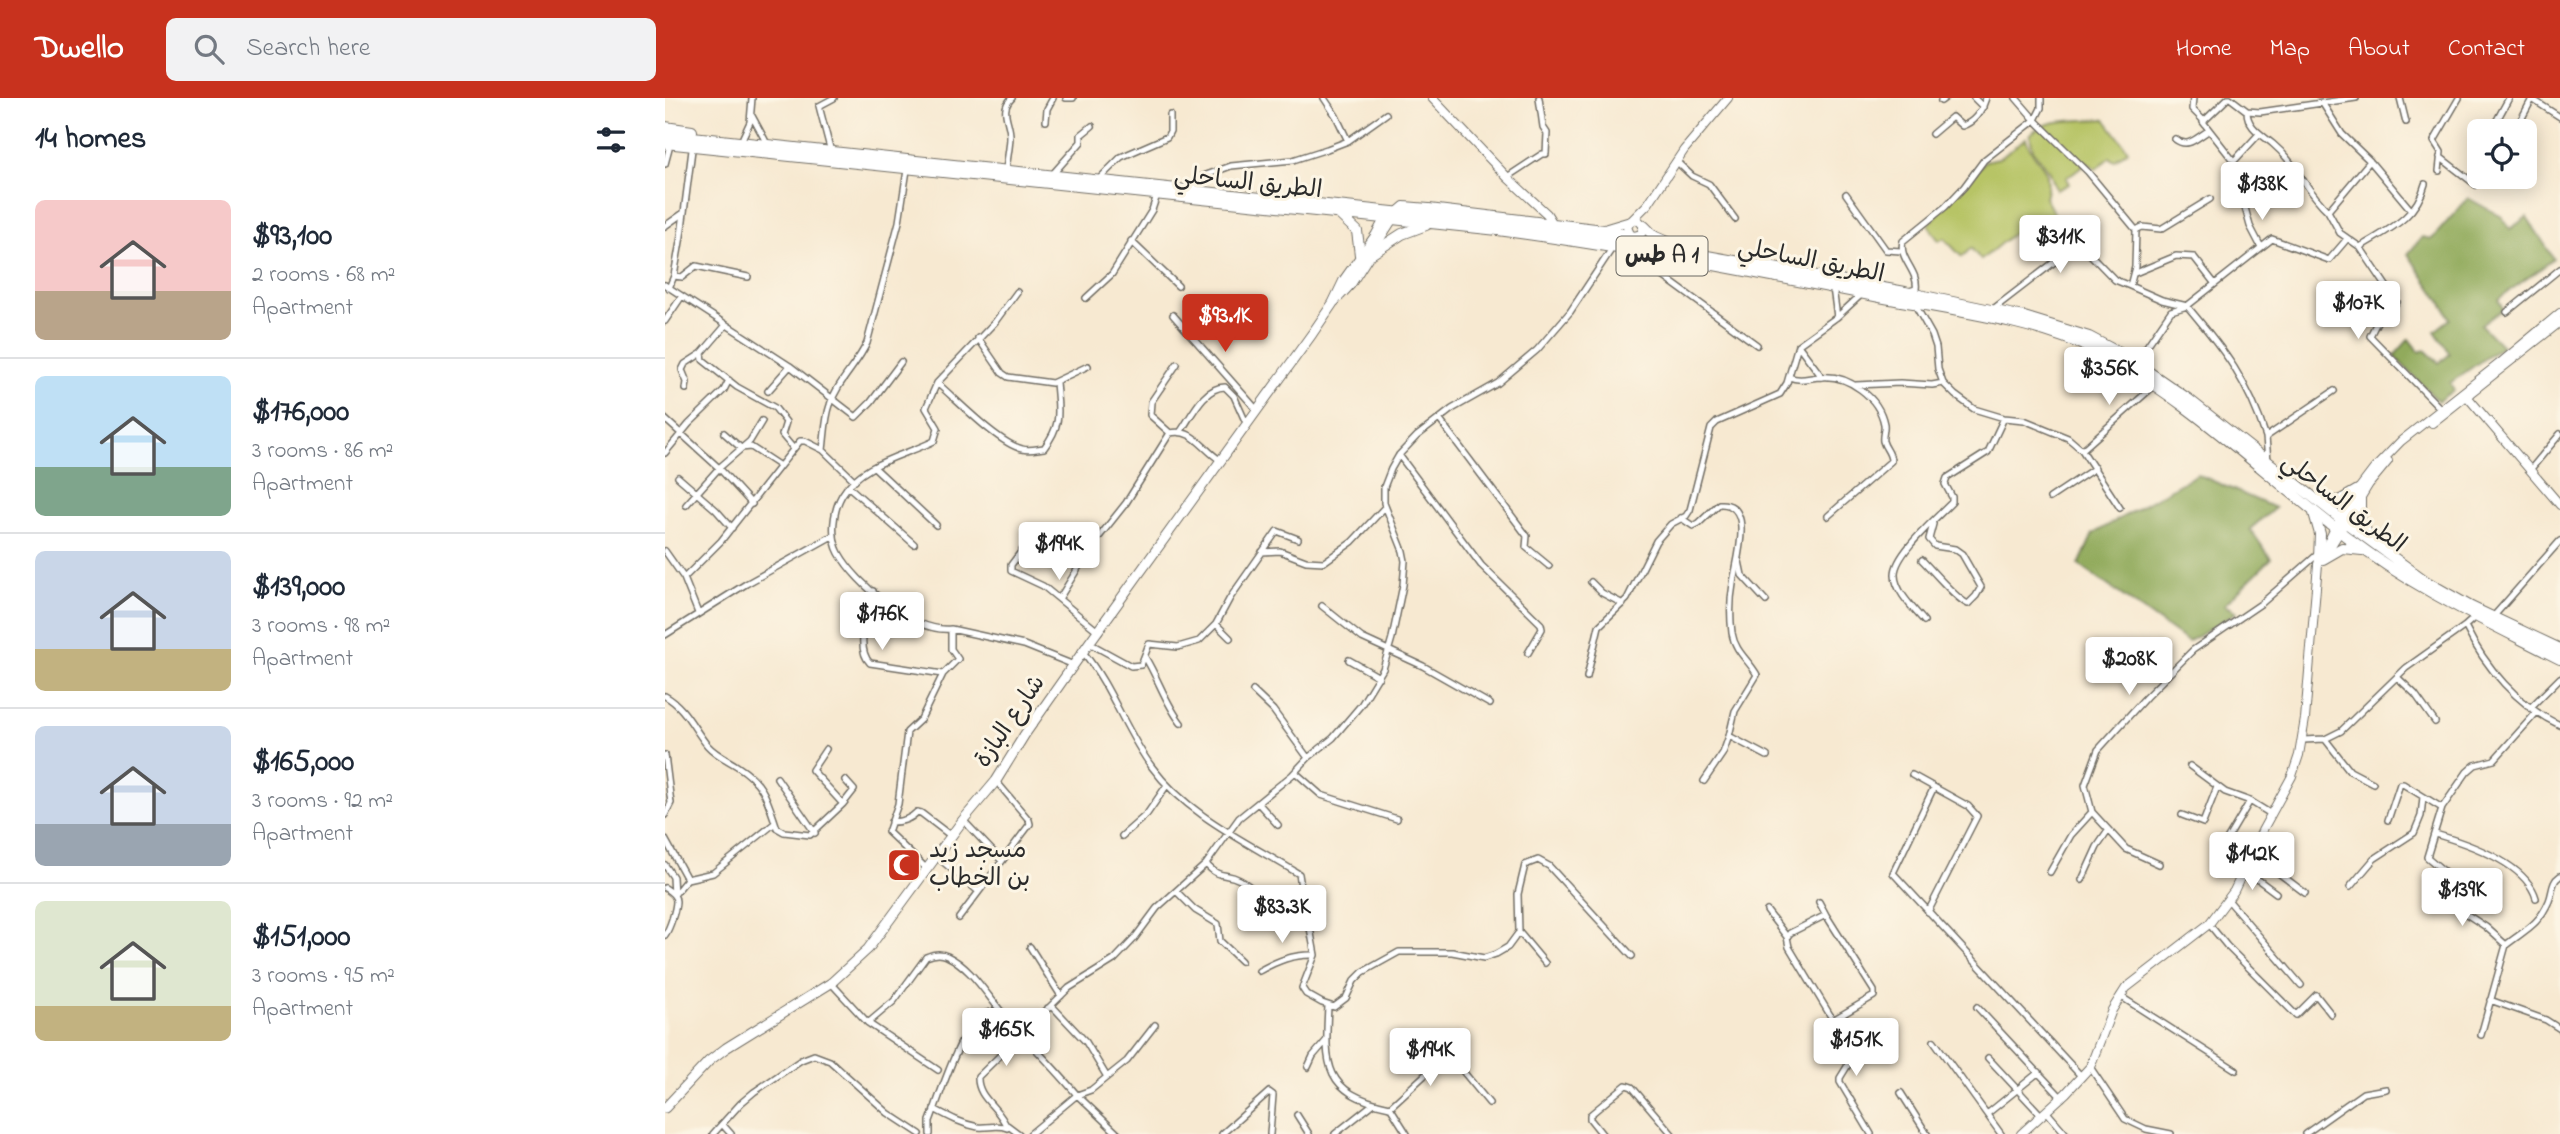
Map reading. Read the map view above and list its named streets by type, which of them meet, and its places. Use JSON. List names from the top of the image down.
{
  "streets": {
    "highway": ["الطريق الساحلي", "طس A 1"],
    "main road": ["شارع البازة"]
  },
  "crossings": [
    ["الطريق الساحلي", "شارع البازة"]
  ],
  "places": {
    "mosque": ["مسجد زيد بن الخطاب"]
  },
  "page": {
    "header": "Dwello",
    "search": "Search here",
    "nav": [
      "Home",
      "Map",
      "About",
      "Contact"
    ],
    "heading": "14 homes",
    "price": [
      "$138K",
      "$311K",
      "$107K",
      "$93.1K",
      "$356K",
      "$194K",
      "$176K",
      "$208K",
      "$142K",
      "$139K",
      "$83.3K",
      "$165K",
      "$151K",
      "$194K"
    ],
    "list": [
      {
        "name": "$93,100",
        "note": "2 rooms · 68 m² · Apartment"
      },
      {
        "name": "$176,000",
        "note": "3 rooms · 86 m² · Apartment"
      },
      {
        "name": "$139,000",
        "note": "3 rooms · 98 m² · Apartment"
      },
      {
        "name": "$165,000",
        "note": "3 rooms · 92 m² · Apartment"
      },
      {
        "name": "$151,000",
        "note": "3 rooms · 95 m² · Apartment"
      }
    ]
  }
}
